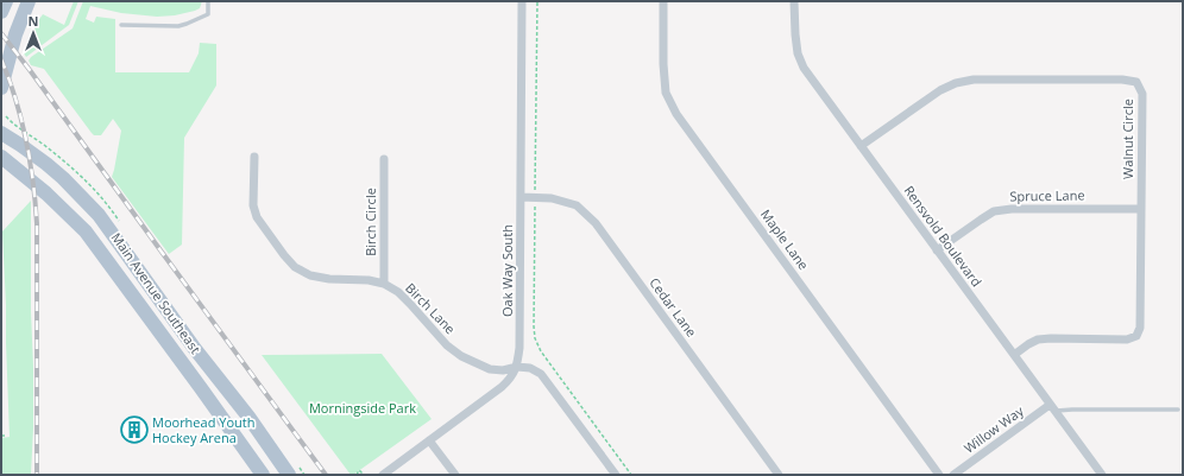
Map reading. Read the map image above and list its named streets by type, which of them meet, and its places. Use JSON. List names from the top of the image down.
{
  "streets": {
    "main road": ["Main Avenue Southeast"],
    "street": [
      "Walnut Circle",
      "Spruce Lane",
      "Birch Circle",
      "Rensvold Boulevard",
      "Maple Lane",
      "Oak Way South",
      "Cedar Lane",
      "Birch Lane",
      "Willow Way"
    ]
  },
  "crossings": [
    ["Walnut Circle", "Spruce Lane"],
    ["Walnut Circle", "Rensvold Boulevard"],
    ["Spruce Lane", "Rensvold Boulevard"],
    ["Birch Circle", "Birch Lane"],
    ["Rensvold Boulevard", "Willow Way"],
    ["Oak Way South", "Cedar Lane"],
    ["Oak Way South", "Birch Lane"]
  ],
  "parks": ["Morningside Park"],
  "places": {
    "building": ["Moorhead Youth Hockey Arena"]
  },
  "north": "top"
}
